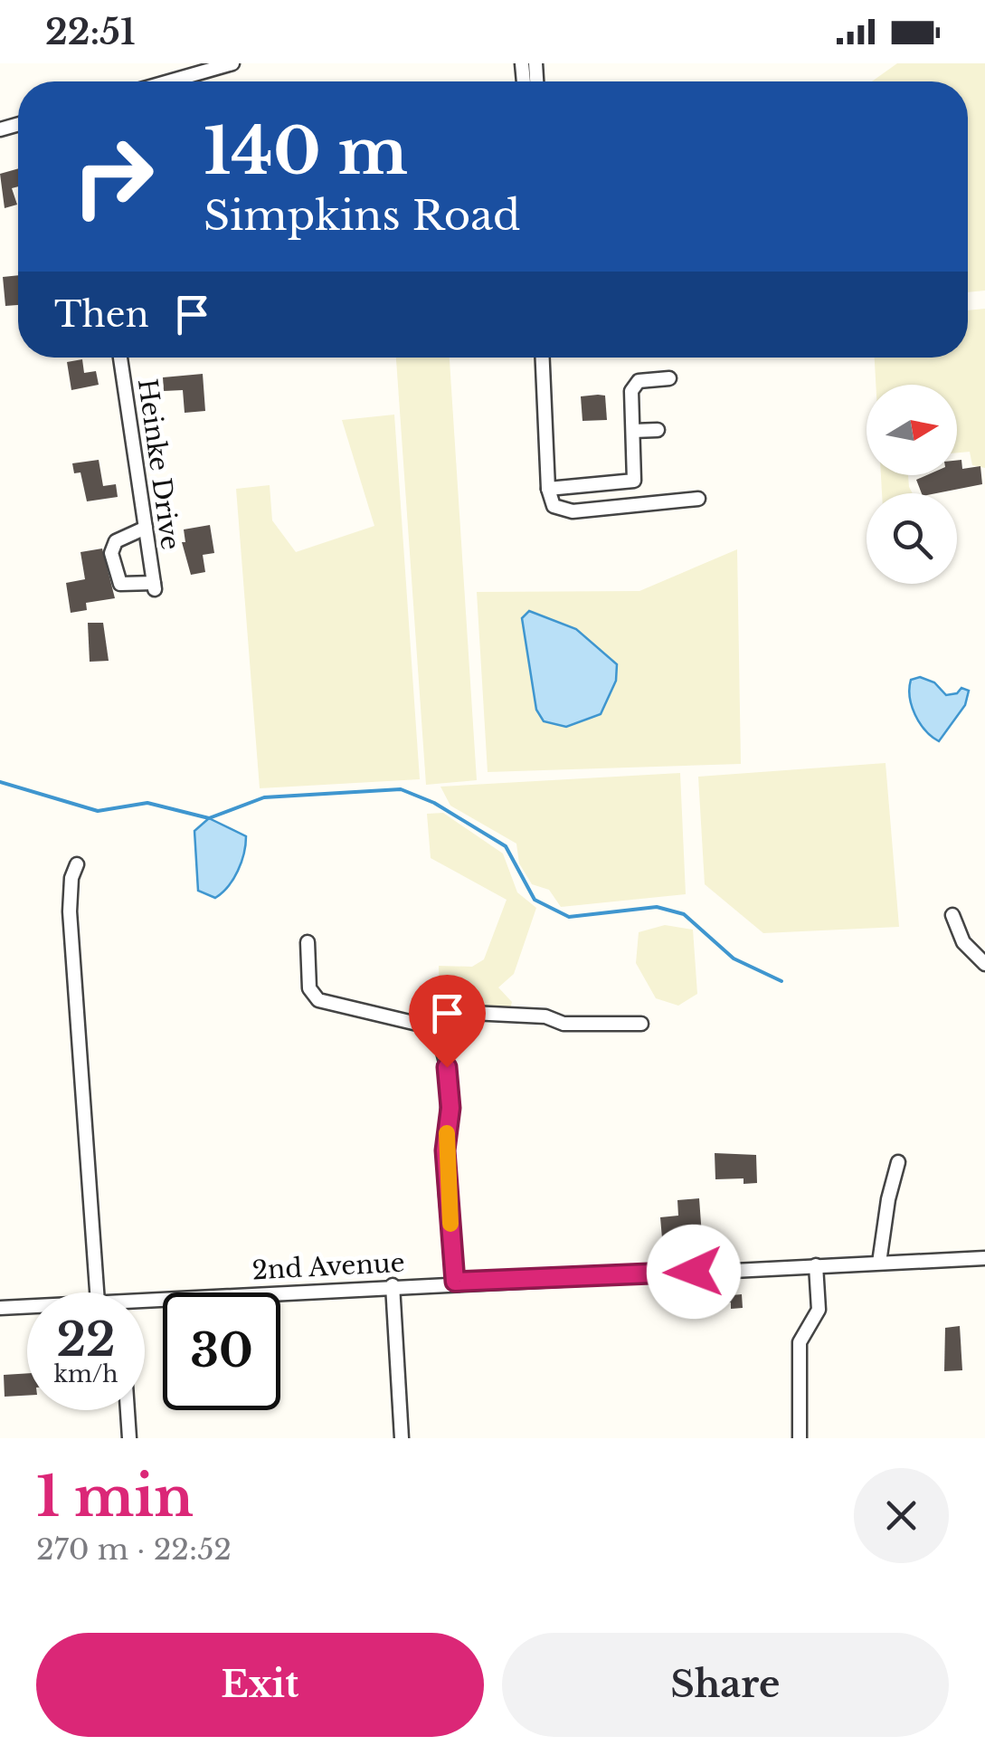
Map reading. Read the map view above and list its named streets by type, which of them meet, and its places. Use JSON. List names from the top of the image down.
{
  "streets": {
    "street": ["Heinke Drive", "2nd Avenue"]
  },
  "north": "right",
  "page": {
    "status": "22:51",
    "turn": ["140 m", "Simpkins Road"],
    "then": "Then",
    "speed": "22 km/h",
    "limit": "30",
    "heading": ["1 min", "270 m · 22:52"],
    "buttons": ["Exit", "Share"]
  }
}
